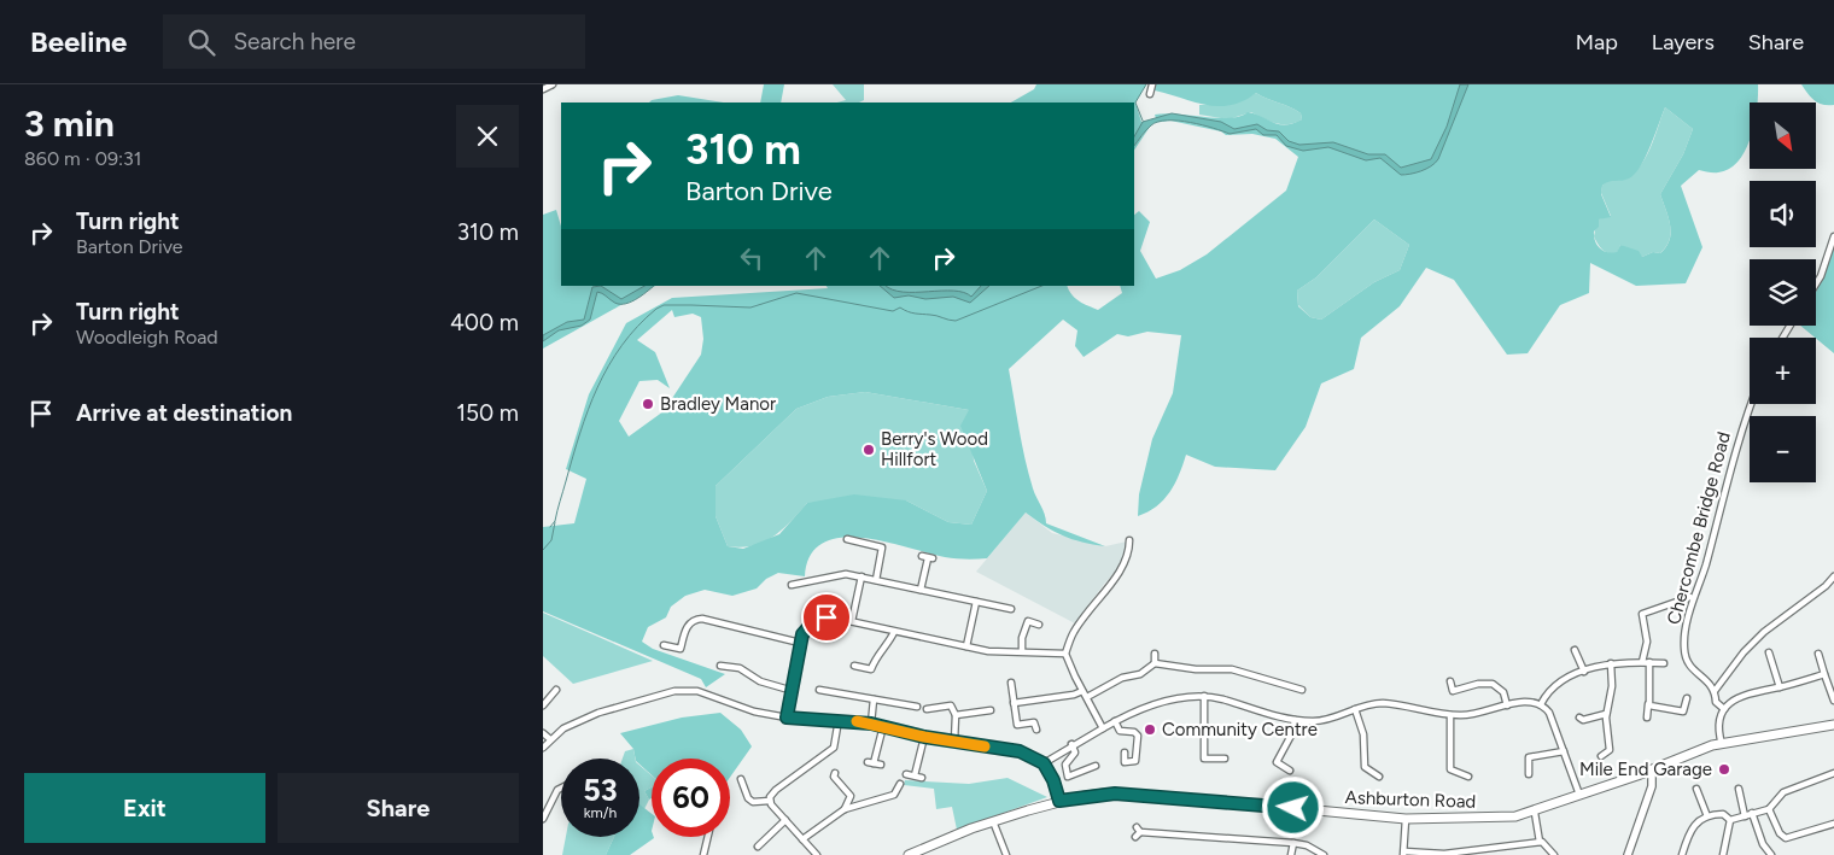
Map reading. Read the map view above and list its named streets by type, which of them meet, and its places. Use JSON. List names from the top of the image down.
{
  "streets": {
    "main road": ["Ashburton Road"],
    "street": ["Chercombe Bridge Road"]
  },
  "places": [
    "Bradley Manor",
    "Berry's Wood Hillfort",
    "Community Centre",
    "Mile End Garage"
  ],
  "north": "bottom right",
  "page": {
    "header": "Beeline",
    "search": "Search here",
    "nav": ["Map", "Layers", "Share"],
    "heading": ["3 min", "860 m · 09:31"],
    "map_buttons": ["+", "−"],
    "turn": ["310 m", "Barton Drive"],
    "list": [
      {
        "name": "Turn right",
        "note": "Barton Drive",
        "value": "310 m"
      },
      {
        "name": "Turn right",
        "note": "Woodleigh Road",
        "value": "400 m"
      },
      {
        "name": "Arrive at destination",
        "value": "150 m"
      }
    ],
    "speed": "53 km/h",
    "limit": "60",
    "buttons": ["Exit", "Share"]
  }
}
